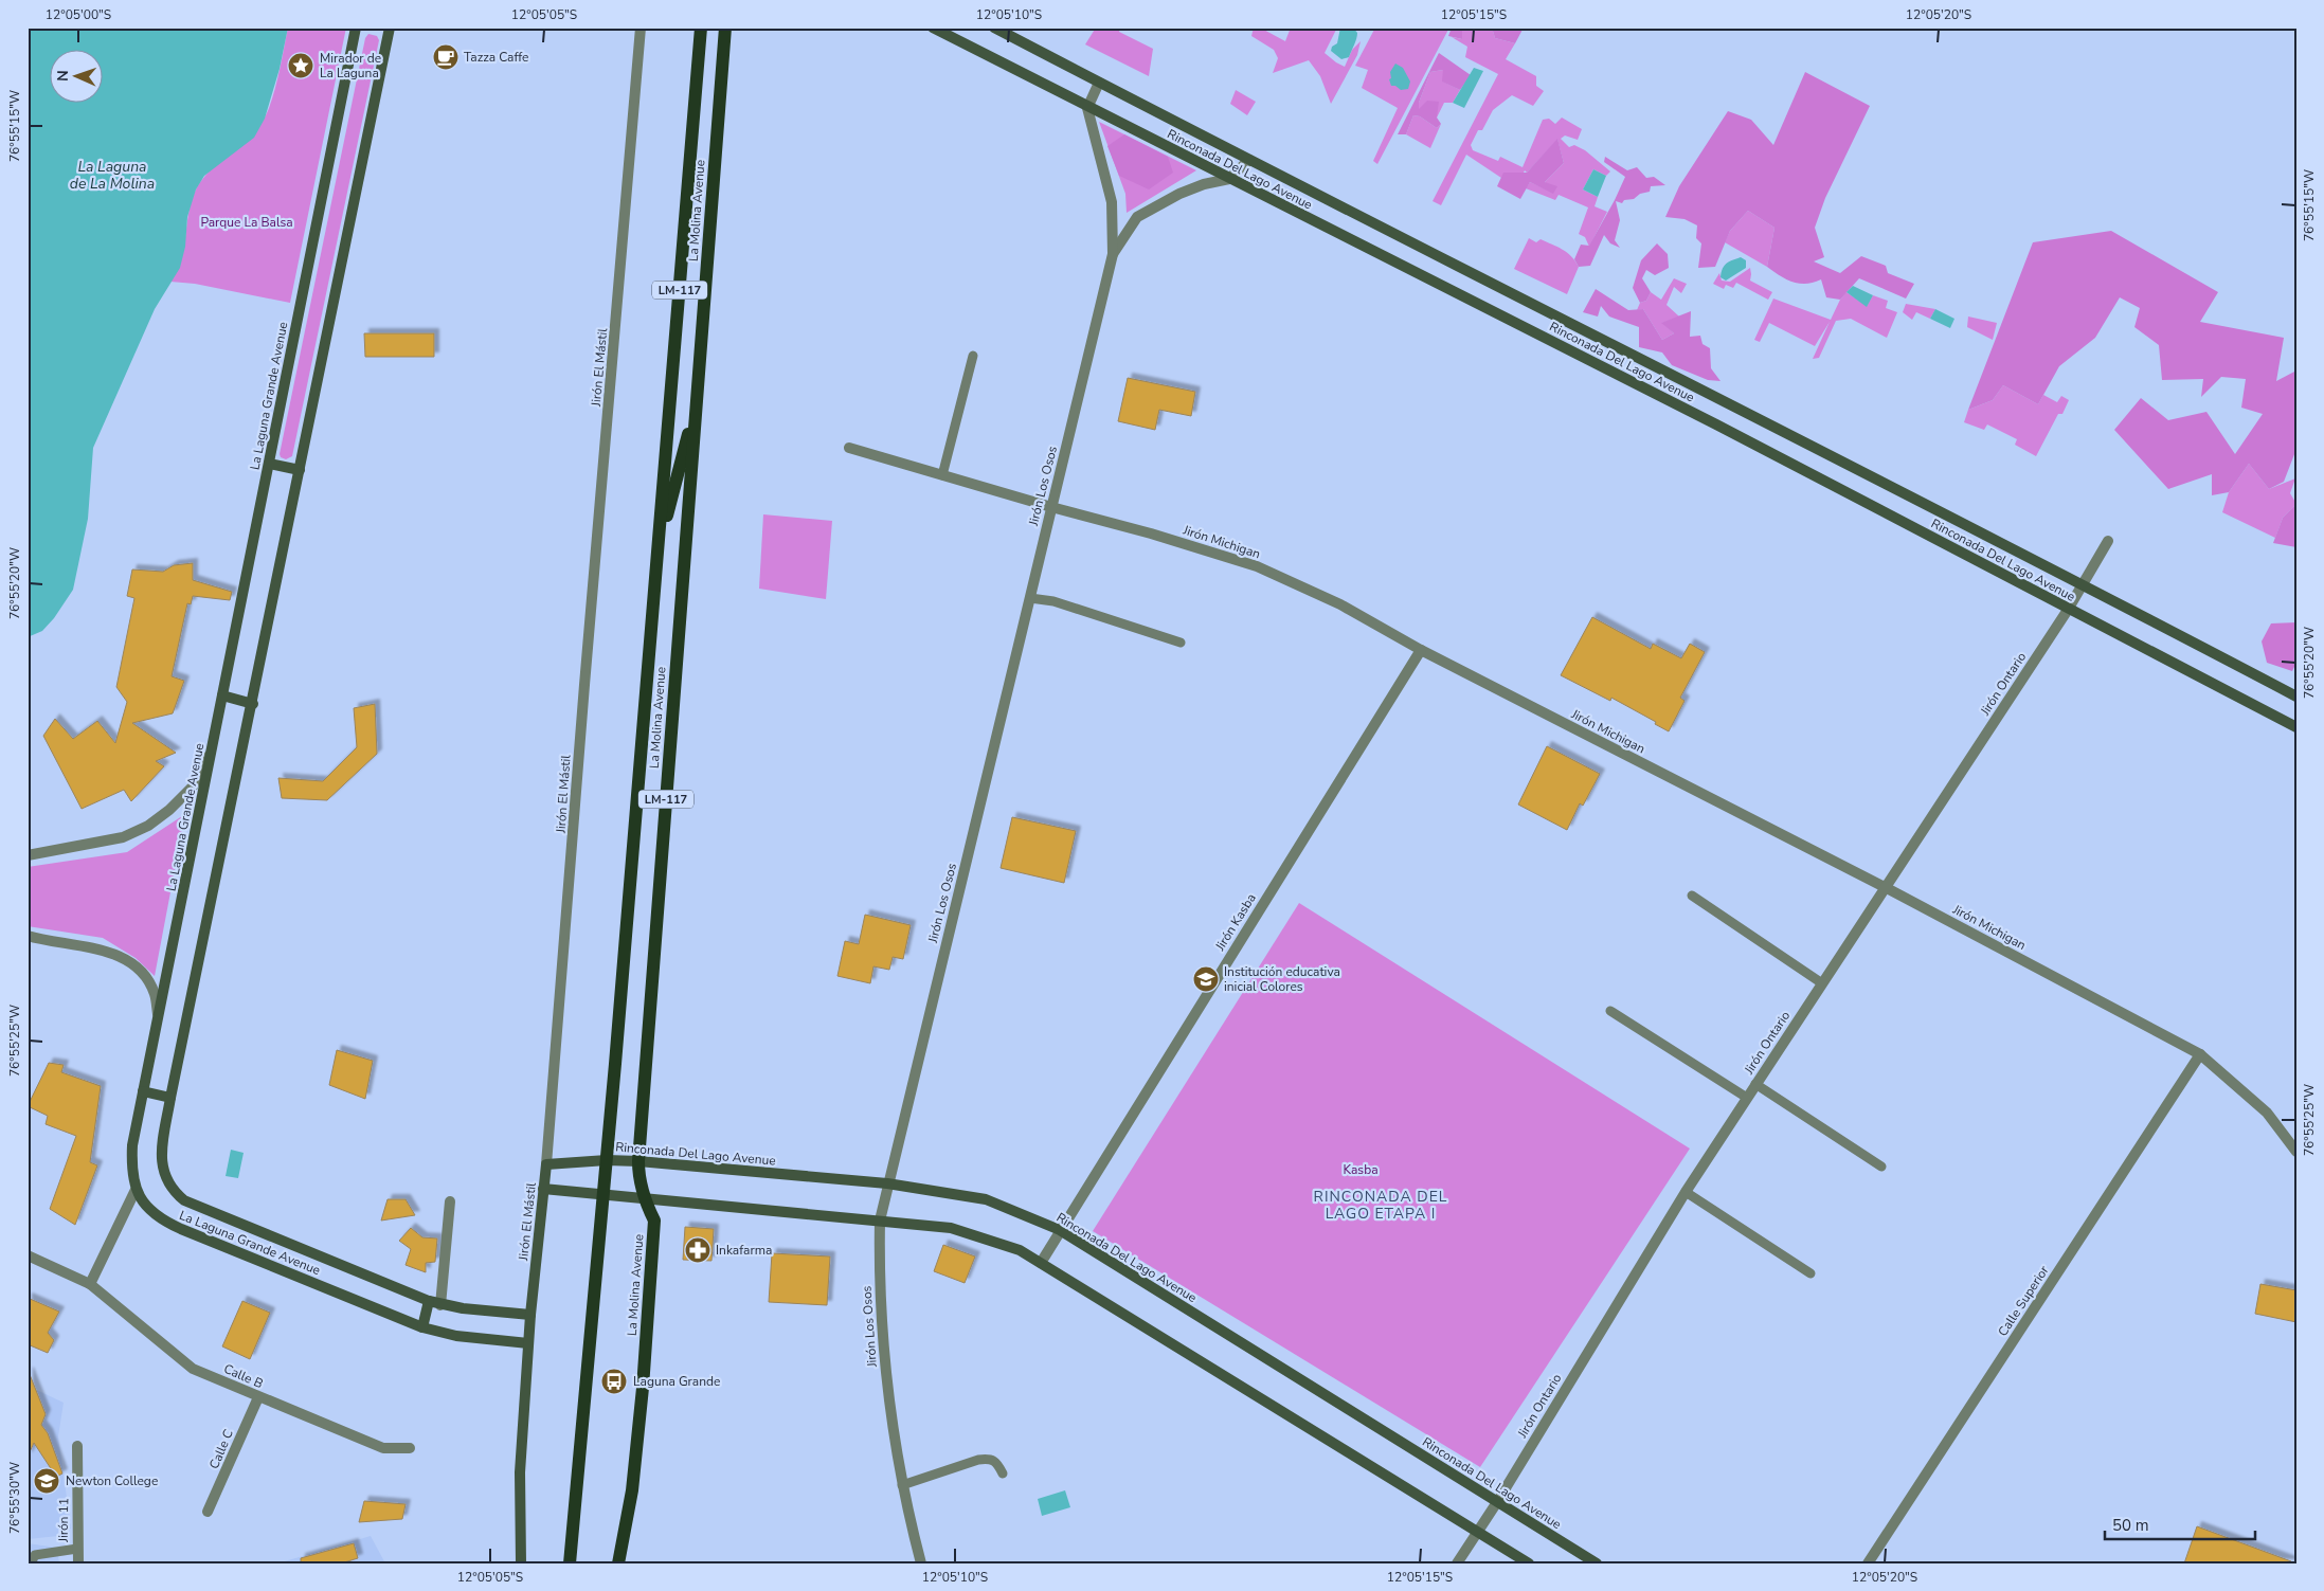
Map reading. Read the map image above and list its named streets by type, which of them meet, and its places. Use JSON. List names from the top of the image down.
{
  "streets": {
    "main road": ["La Molina Avenue", "LM-117"],
    "street": [
      "Rinconada Del Lago Avenue",
      "Jirón El Mástil",
      "La Laguna Grande Avenue",
      "Jirón Los Osos",
      "Jirón Michigan",
      "Jirón Ontario",
      "Jirón Kasba",
      "Calle Superior",
      "Calle B",
      "Calle C",
      "Jirón 11"
    ]
  },
  "crossings": [
    ["Rinconada Del Lago Avenue", "La Molina Avenue"],
    ["Rinconada Del Lago Avenue", "Jirón El Mástil"],
    ["Rinconada Del Lago Avenue", "Jirón Los Osos"],
    ["Rinconada Del Lago Avenue", "Jirón Ontario"],
    ["Rinconada Del Lago Avenue", "Jirón Kasba"],
    ["Jirón El Mástil", "La Laguna Grande Avenue"],
    ["Jirón Los Osos", "Jirón Michigan"],
    ["Jirón Michigan", "Jirón Ontario"],
    ["Jirón Michigan", "Jirón Kasba"],
    ["Jirón Michigan", "Calle Superior"],
    ["Calle B", "Calle C"]
  ],
  "districts": ["RINCONADA DEL LAGO ETAPA I"],
  "water": ["La Laguna de La Molina"],
  "parks": ["Parque La Balsa", "Kasba"],
  "places": {
    "cafe": ["Tazza Caffe"],
    "place": ["Mirador de La Laguna"],
    "school or university": ["Institución educativa inicial Colores", "Newton College"],
    "pharmacy": ["Inkafarma"],
    "bus stop": ["Laguna Grande"]
  },
  "scale_bar": "50 m",
  "north": "left",
  "coordinates": [
    "12°05'00\"S",
    "12°05'05\"S",
    "12°05'10\"S",
    "12°05'15\"S",
    "12°05'20\"S",
    "76°55'15\"W",
    "76°55'20\"W",
    "76°55'25\"W",
    "76°55'30\"W"
  ]
}
